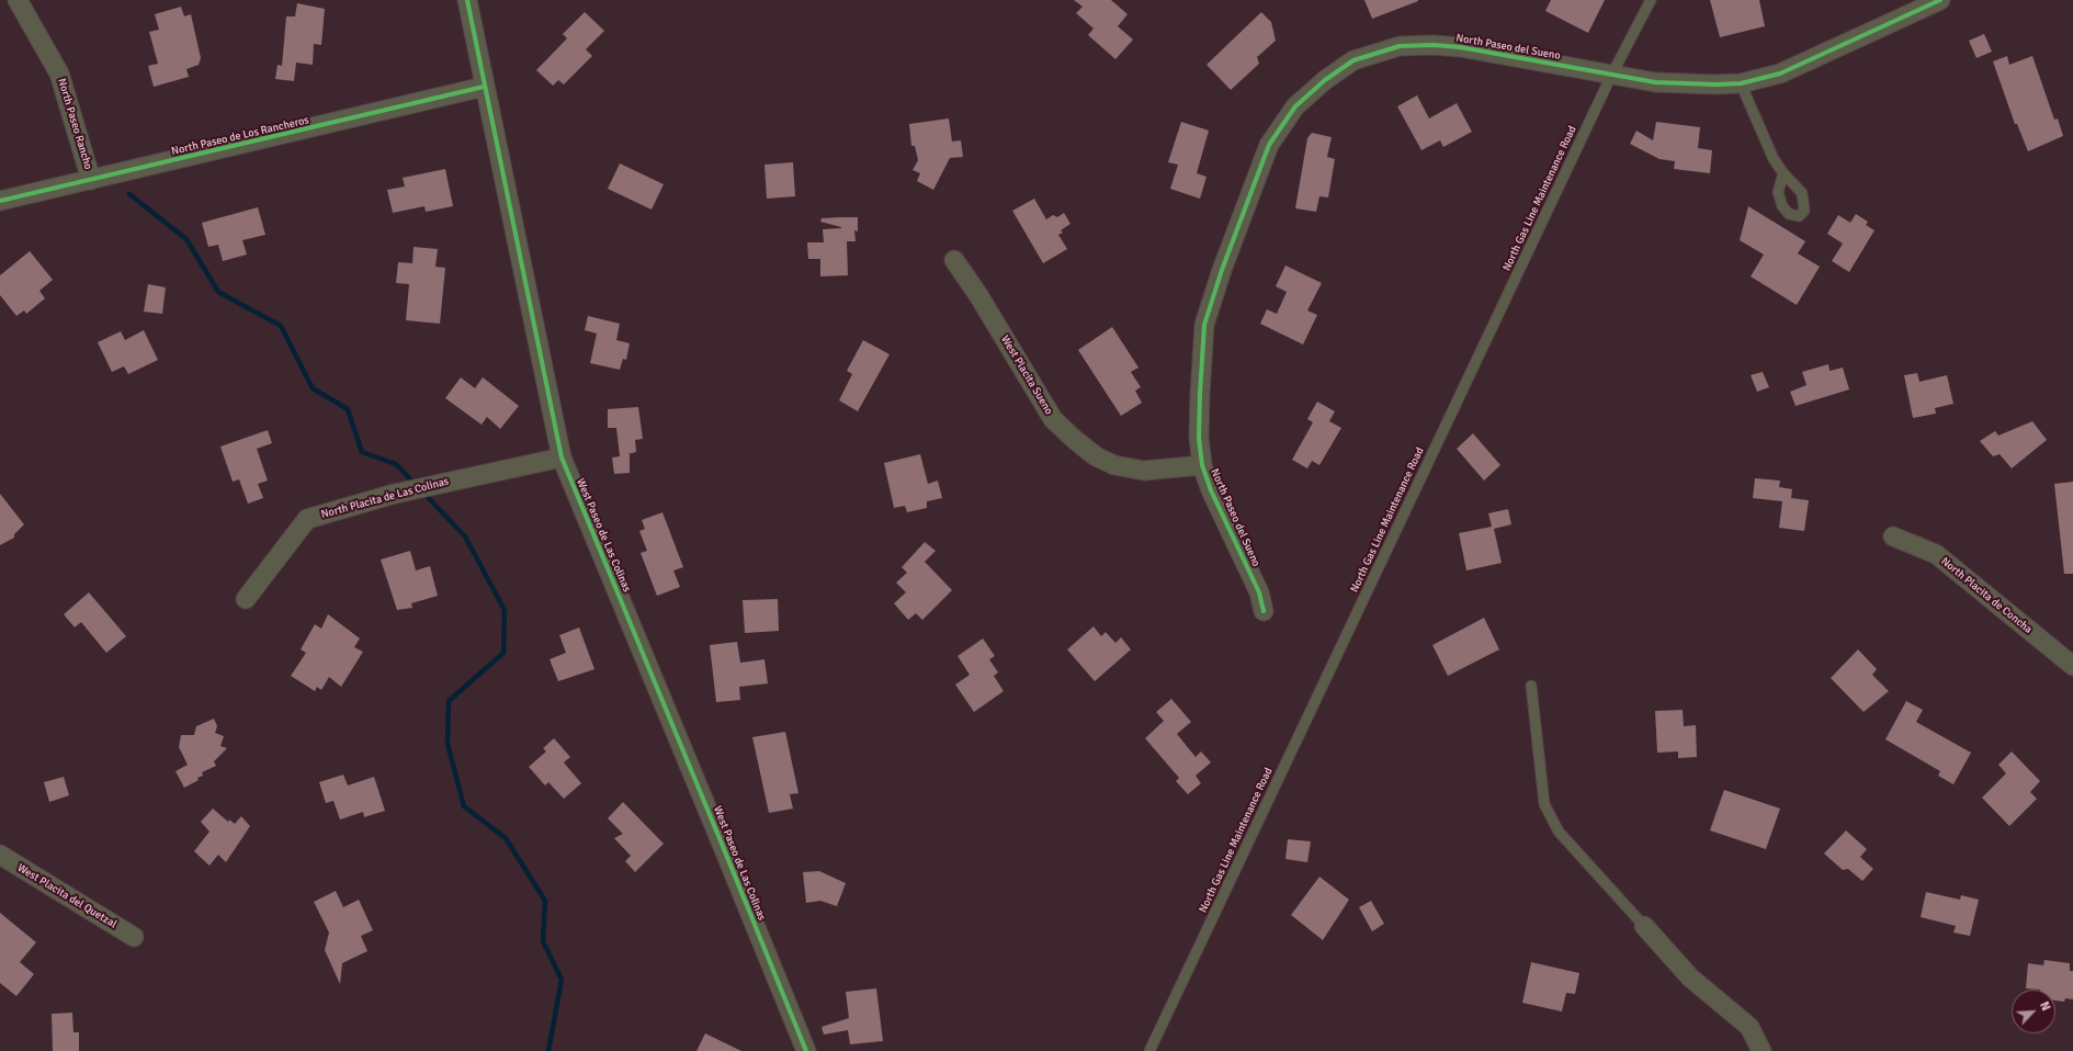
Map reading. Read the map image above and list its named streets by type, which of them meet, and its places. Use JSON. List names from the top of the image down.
{
  "streets": {
    "street": [
      "North Paseo del Sueno",
      "North Paseo Rancho",
      "North Paseo de Los Rancheros",
      "West Placita Sueno",
      "North Placita de Las Colinas",
      "West Paseo de Las Colinas",
      "North Placita de Concha",
      "West Placita del Quetzal"
    ],
    "lane": ["North Gas Line Maintenance Road"]
  },
  "crossings": [
    ["North Paseo del Sueno", "North Gas Line Maintenance Road"],
    ["North Paseo del Sueno", "West Placita Sueno"],
    ["North Paseo Rancho", "North Paseo de Los Rancheros"],
    ["North Paseo de Los Rancheros", "West Paseo de Las Colinas"],
    ["North Placita de Las Colinas", "West Paseo de Las Colinas"]
  ],
  "north": "top right"
}
